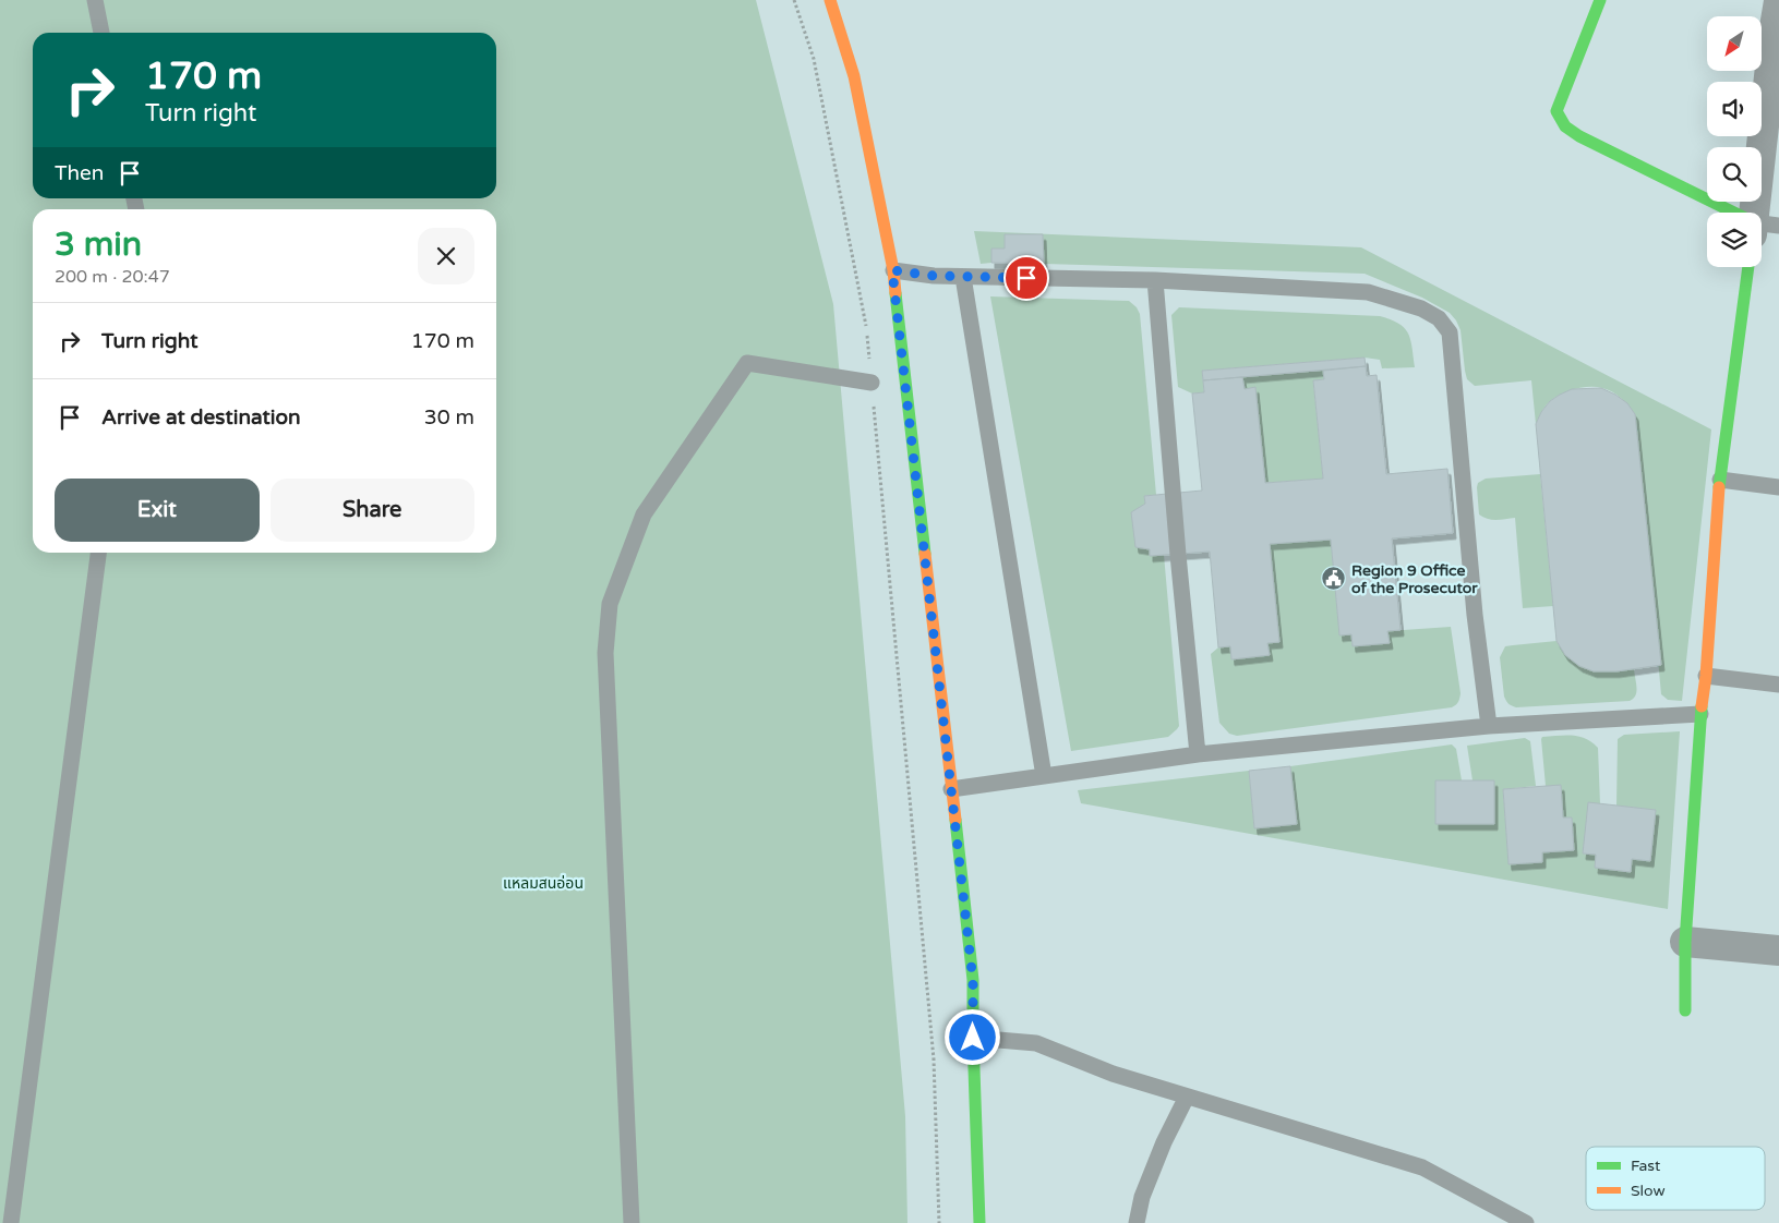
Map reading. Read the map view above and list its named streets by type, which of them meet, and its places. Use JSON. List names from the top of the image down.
{
  "parks": ["แหลมสนอ่อน"],
  "places": {
    "public building": ["Region 9 Office of the Prosecutor"]
  },
  "legend": ["Fast", "Slow"],
  "north": "bottom left",
  "page": {
    "turn": ["170 m", "Turn right"],
    "then": "Then",
    "heading": ["3 min", "200 m · 20:47"],
    "list": [
      {
        "name": "Turn right",
        "value": "170 m"
      },
      {
        "name": "Arrive at destination",
        "value": "30 m"
      }
    ],
    "buttons": ["Exit", "Share"]
  }
}
